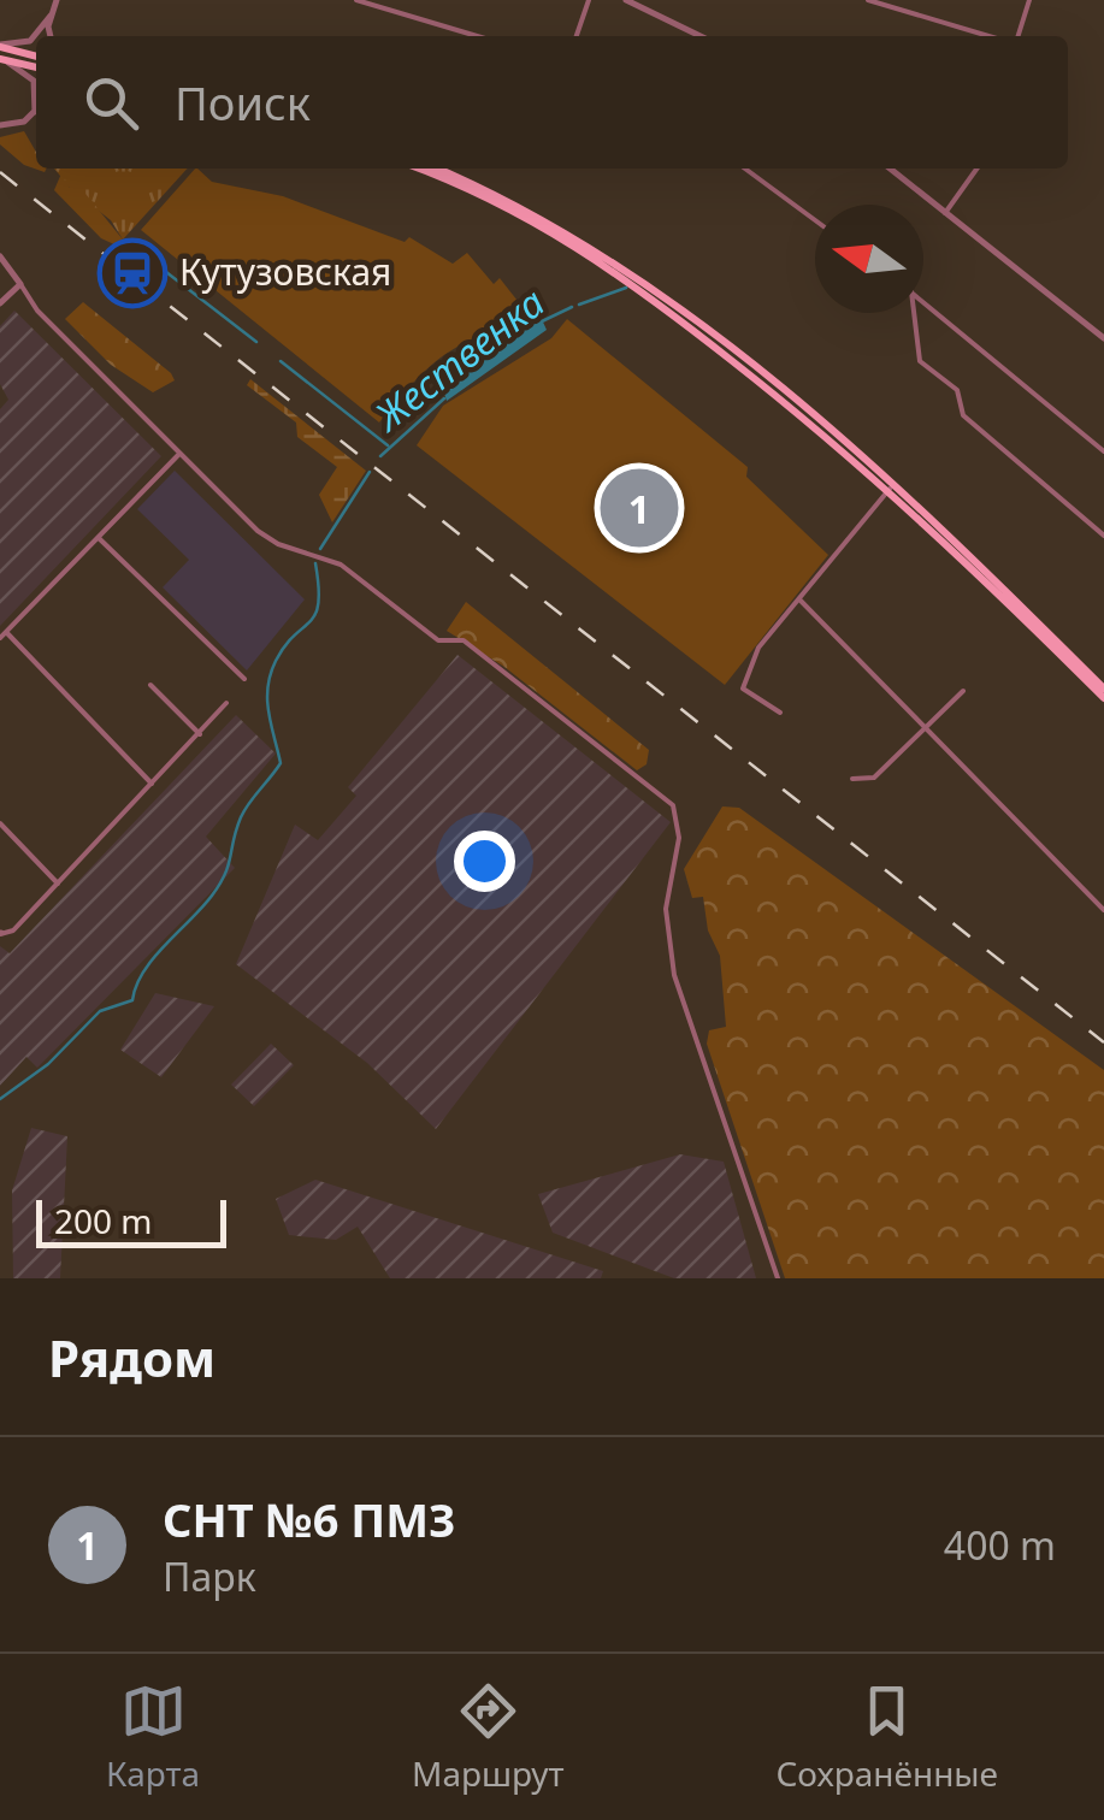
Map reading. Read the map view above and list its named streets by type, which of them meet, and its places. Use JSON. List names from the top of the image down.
{
  "water": ["Жественка"],
  "places": {
    "station": ["Кутузовская"]
  },
  "scale_bar": "200 m",
  "north": "left",
  "page": {
    "search": "Поиск",
    "pins": "1",
    "scale": "200 m",
    "heading": "Рядом",
    "list": [
      {
        "mark": "1",
        "name": "СНТ №6 ПМЗ",
        "note": "Парк",
        "value": "400 m"
      }
    ],
    "nav": ["Карта", "Маршрут", "Сохранённые"]
  }
}
